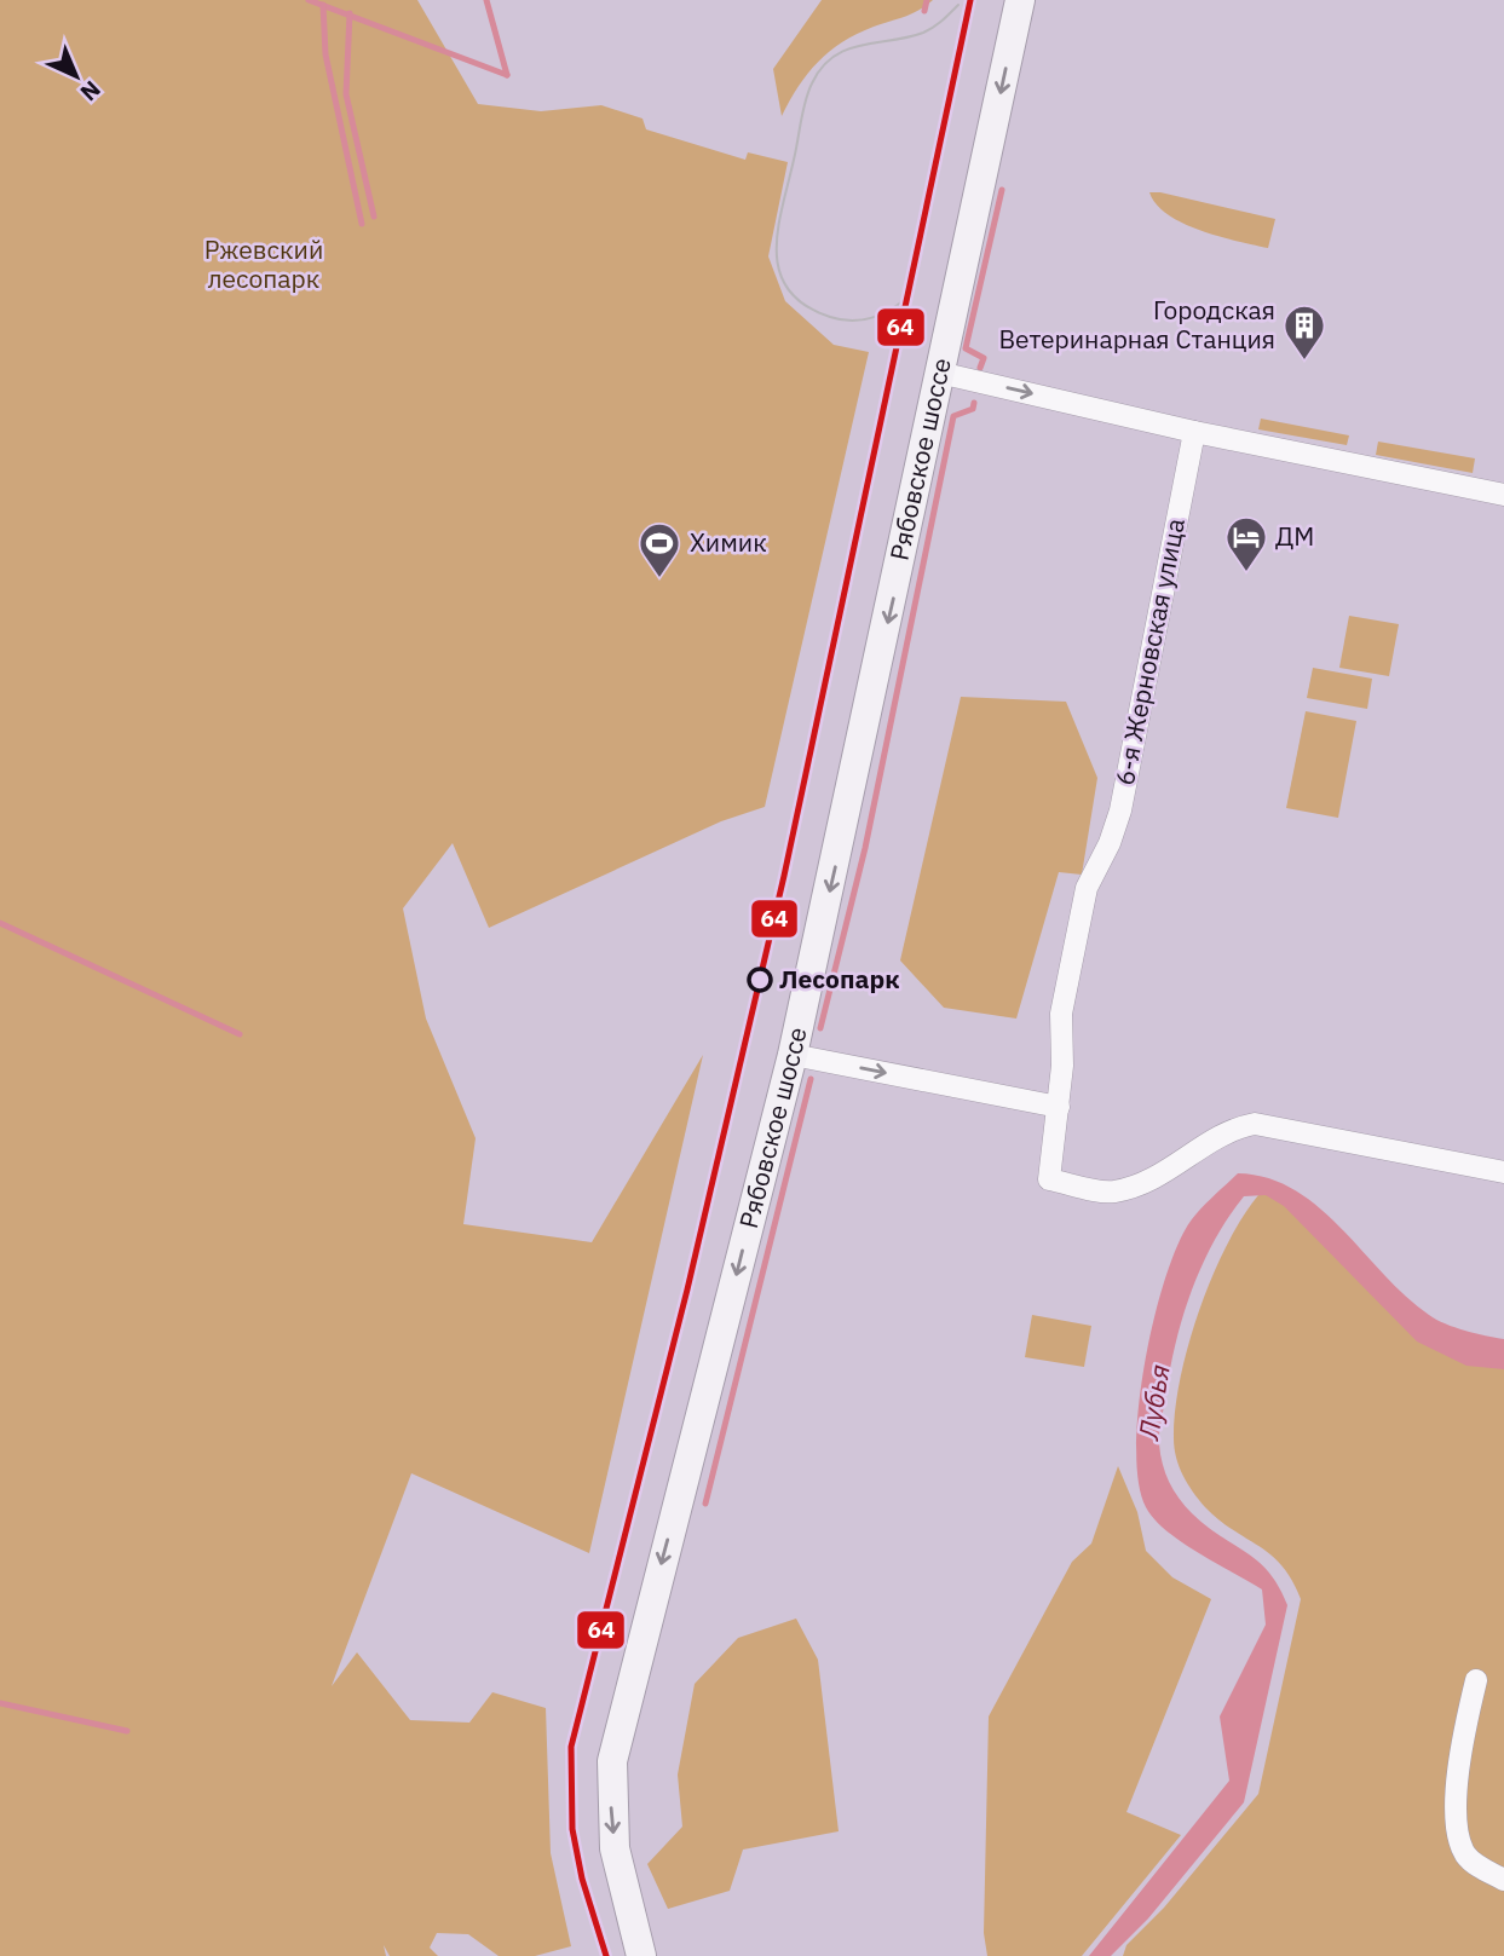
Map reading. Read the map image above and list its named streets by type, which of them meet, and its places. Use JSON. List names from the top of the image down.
{
  "streets": {
    "main road": ["Рябовское шоссе"],
    "street": ["6-я Жерновская улица"]
  },
  "one_way": ["Рябовское шоссе"],
  "water": ["Лубья"],
  "parks": ["Ржевский лесопарк"],
  "places": {
    "building": ["Городская Ветеринарная Станция"],
    "hotel": ["ДМ"],
    "sports": ["Химик"],
    "other": ["Лесопарк"]
  },
  "lines": ["transit line 64"],
  "north": "bottom right"
}
